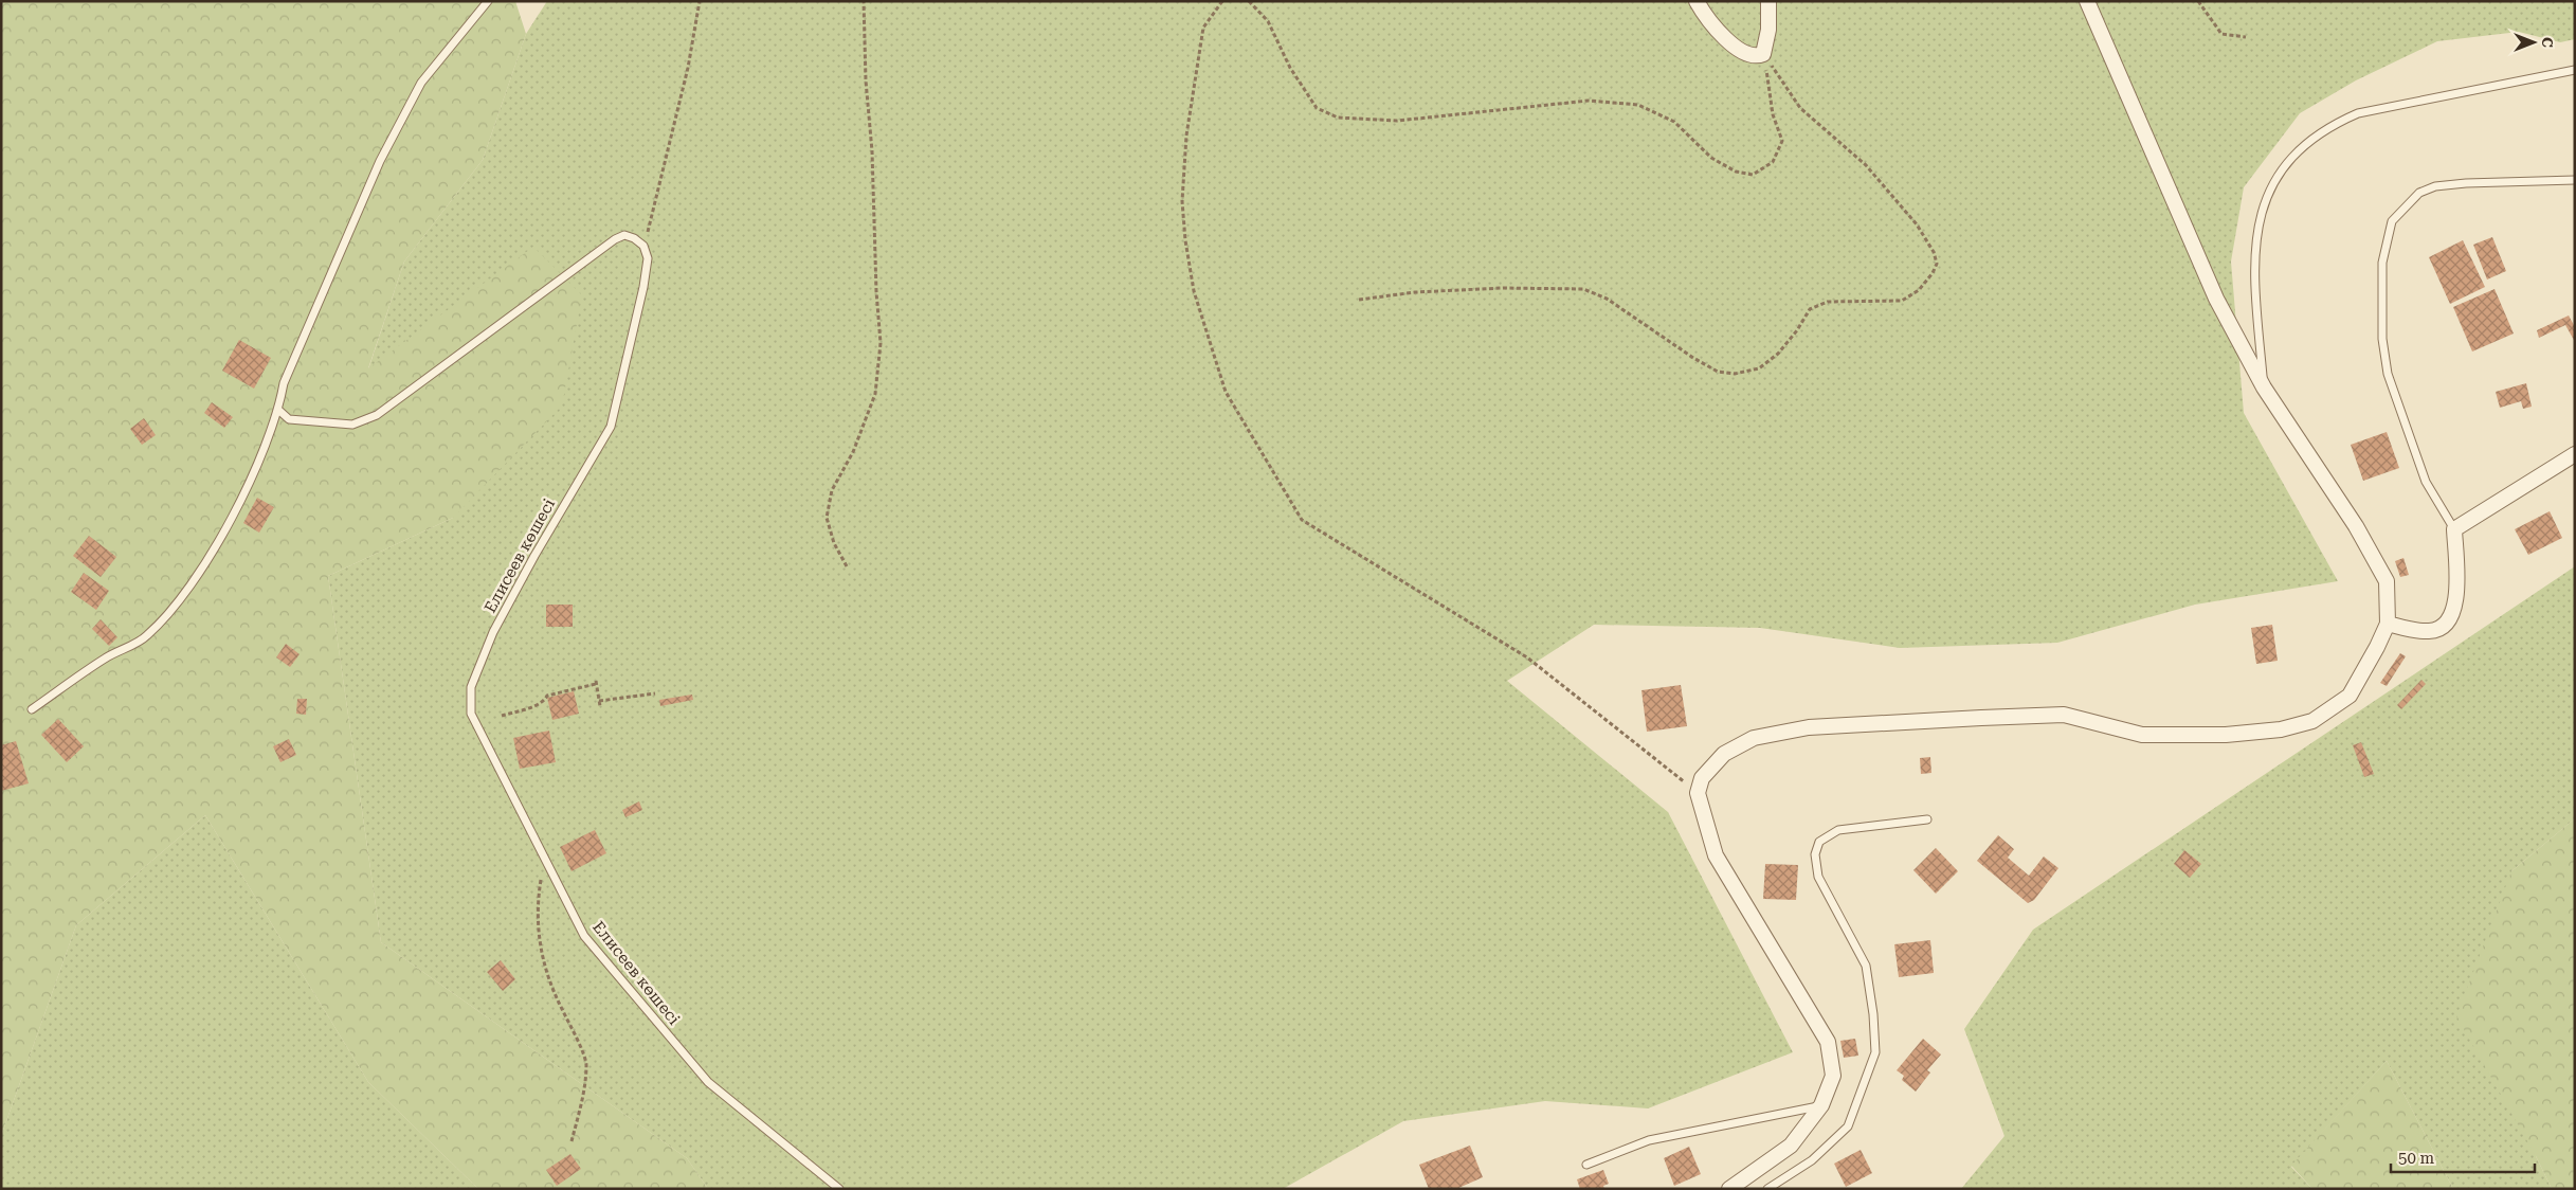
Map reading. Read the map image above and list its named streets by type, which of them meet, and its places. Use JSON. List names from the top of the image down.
{
  "streets": {
    "lane": ["Елисеев көшесі"]
  },
  "scale_bar": "50 m",
  "north": "right"
}
